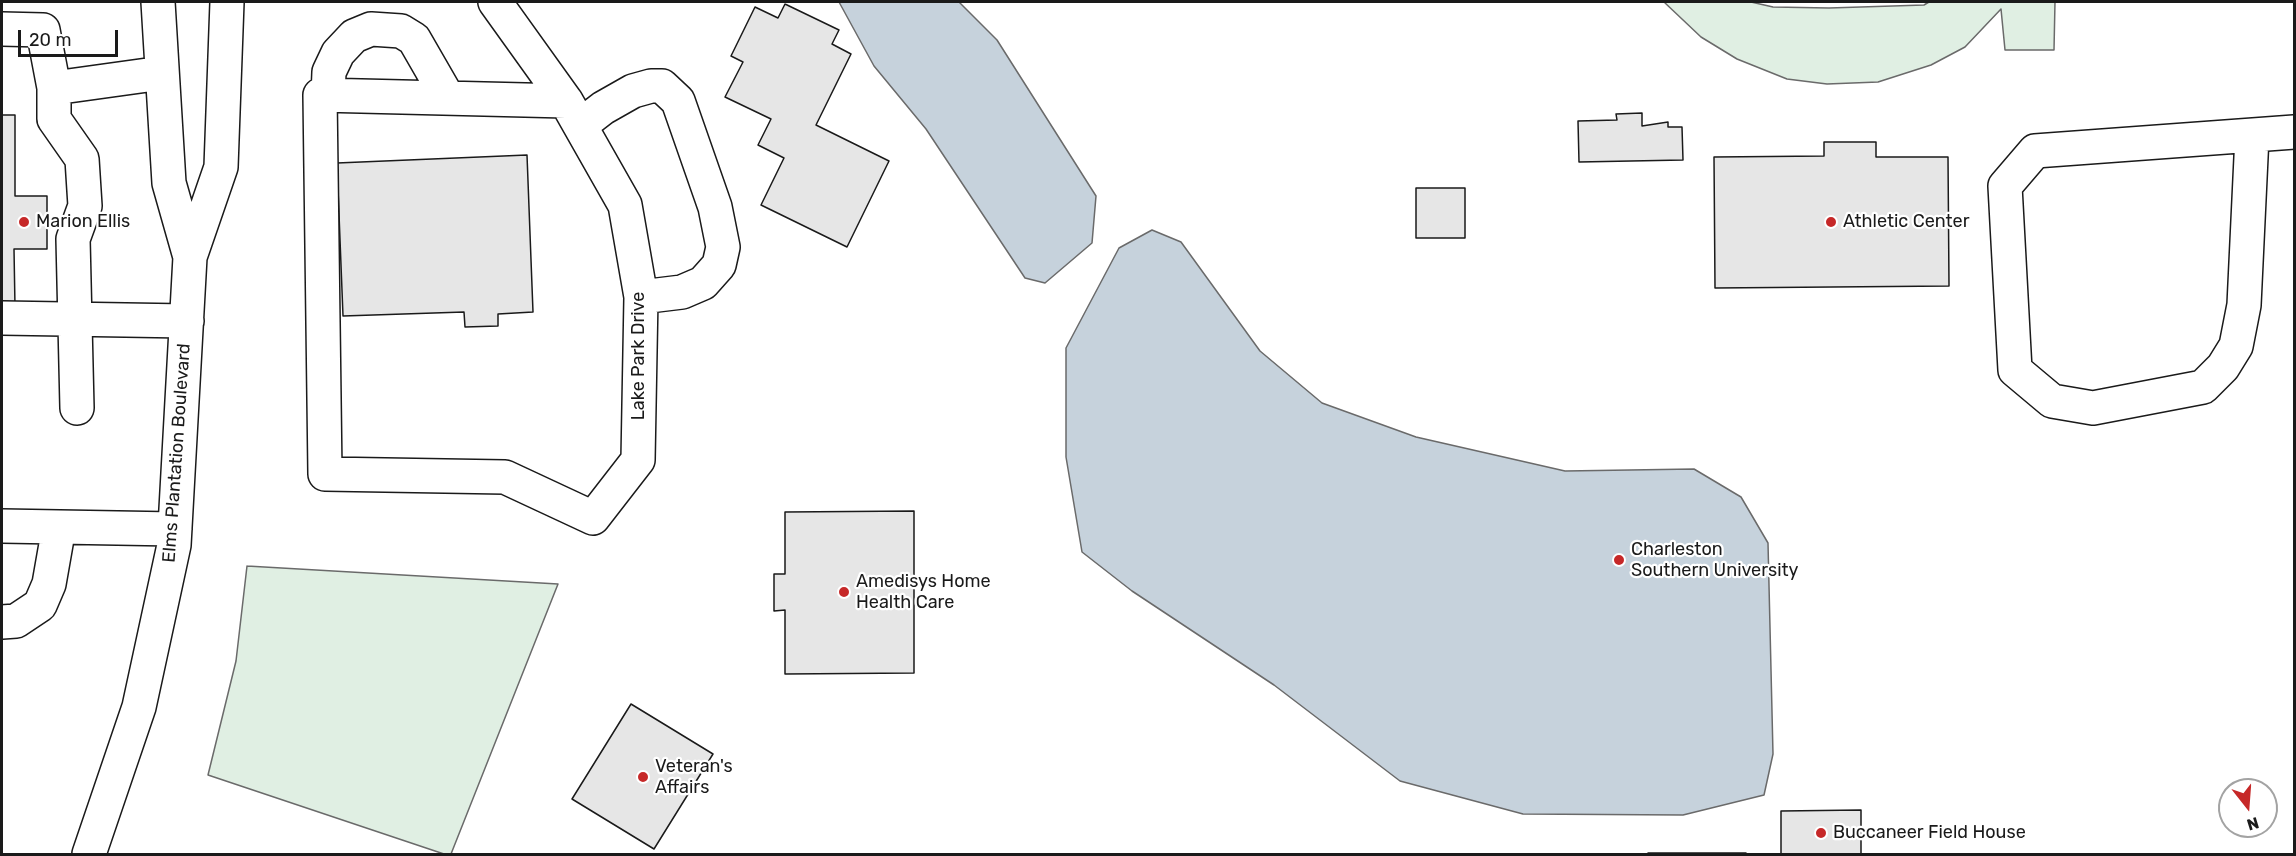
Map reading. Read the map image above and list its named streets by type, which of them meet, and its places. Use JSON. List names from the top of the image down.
{
  "streets": {
    "street": ["Lake Park Drive", "Elms Plantation Boulevard"]
  },
  "places": [
    "Marion Ellis",
    "Athletic Center",
    "Charleston Southern University",
    "Amedisys Home Health Care",
    "Veteran's Affairs",
    "Buccaneer Field House"
  ],
  "scale_bar": "20 m",
  "north": "bottom"
}
